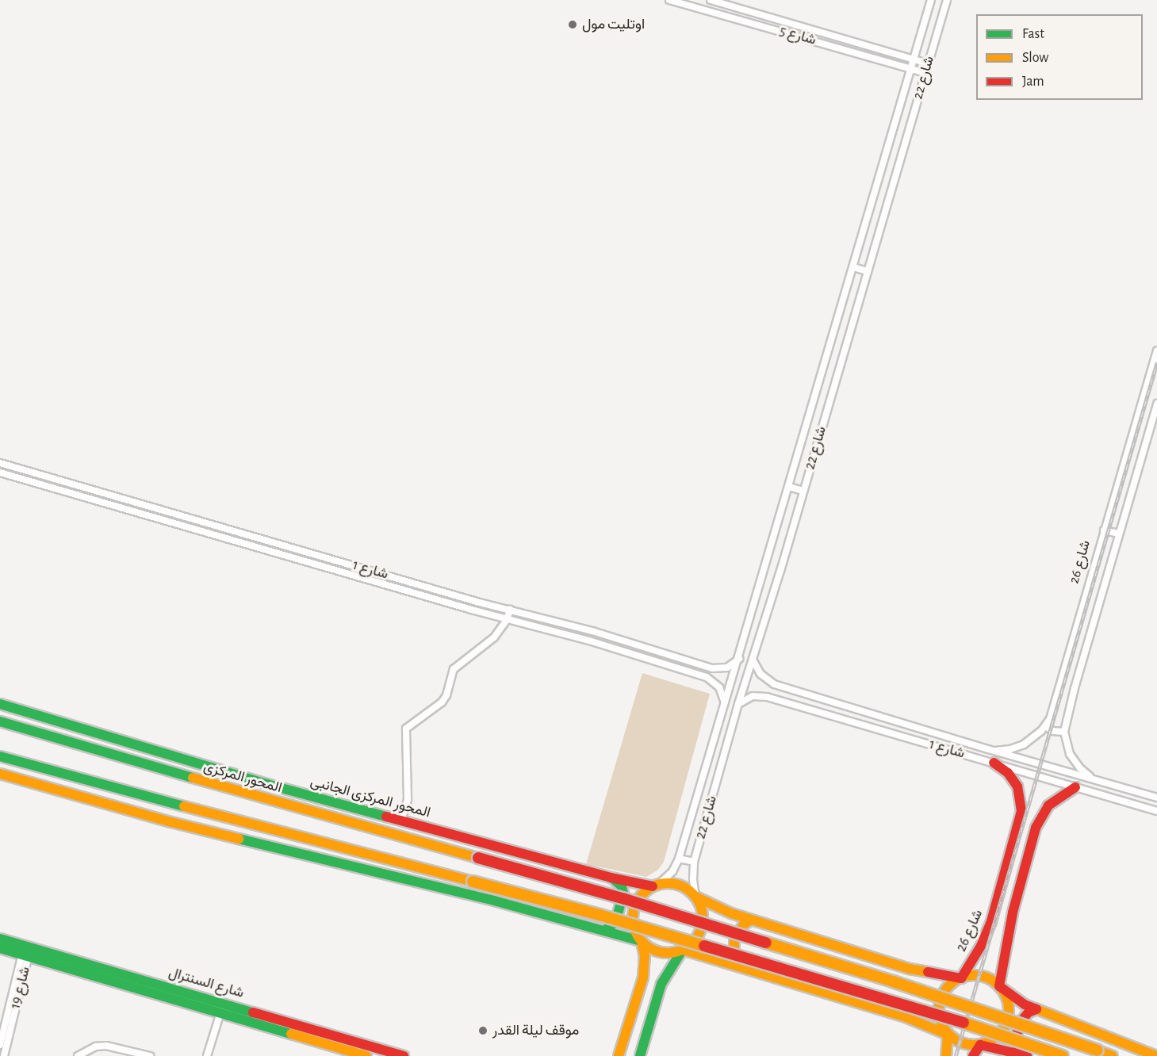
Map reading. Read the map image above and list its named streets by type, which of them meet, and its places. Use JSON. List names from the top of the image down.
{
  "streets": {
    "main road": [
      "شارع 26",
      "المحور المركزى",
      "المحور المركزى الجانبى",
      "شارع السنترال"
    ],
    "street": [
      "شارع 5",
      "شارع 22",
      "شارع 1",
      "شارع 19"
    ]
  },
  "crossings": [
    ["شارع 5", "شارع 22"],
    ["شارع 22", "شارع 1"],
    ["شارع 22", "المحور المركزى الجانبى"],
    ["شارع 26", "شارع 1"],
    ["شارع السنترال", "شارع 19"]
  ],
  "places": ["اوتليت مول", "موقف ليلة القدر"],
  "legend": ["Fast", "Slow", "Jam"]
}
